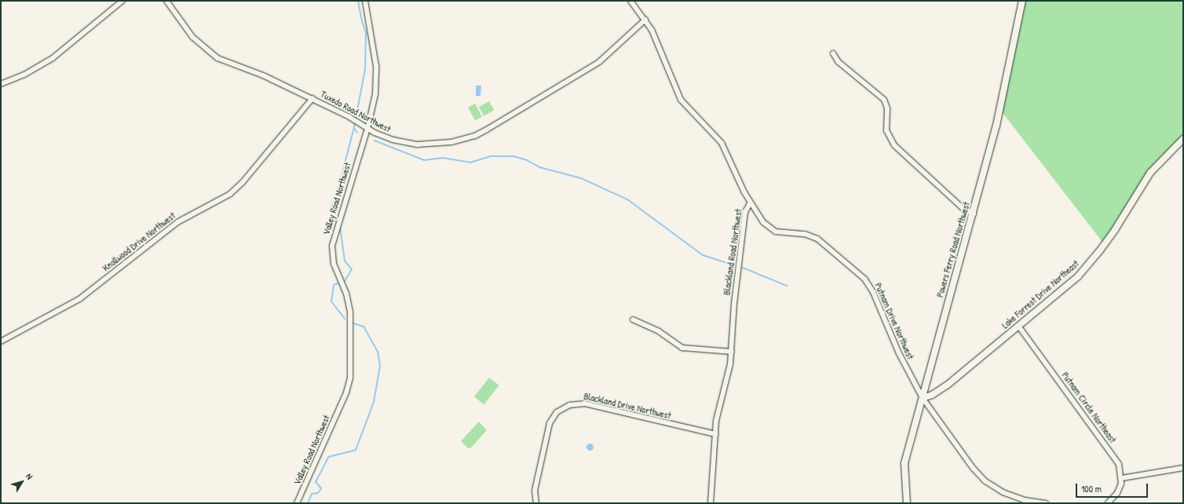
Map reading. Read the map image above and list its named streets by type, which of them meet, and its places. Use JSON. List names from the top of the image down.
{
  "streets": {
    "street": [
      "Tuxedo Road Northwest",
      "Valley Road Northwest",
      "Knollwood Drive Northwest",
      "Powers Ferry Road Northwest",
      "Blackland Road Northwest",
      "Lake Forrest Drive Northeast",
      "Putnam Drive Northwest",
      "Blackland Drive Northwest",
      "Putnam Circle Northeast"
    ]
  },
  "crossings": [
    ["Tuxedo Road Northwest", "Valley Road Northwest"],
    ["Tuxedo Road Northwest", "Knollwood Drive Northwest"],
    ["Tuxedo Road Northwest", "Blackland Road Northwest"],
    ["Powers Ferry Road Northwest", "Lake Forrest Drive Northeast"],
    ["Powers Ferry Road Northwest", "Putnam Drive Northwest"],
    ["Blackland Road Northwest", "Putnam Drive Northwest"],
    ["Blackland Road Northwest", "Blackland Drive Northwest"],
    ["Lake Forrest Drive Northeast", "Putnam Drive Northwest"],
    ["Lake Forrest Drive Northeast", "Putnam Circle Northeast"]
  ],
  "scale_bar": "100 m",
  "north": "top right"
}
